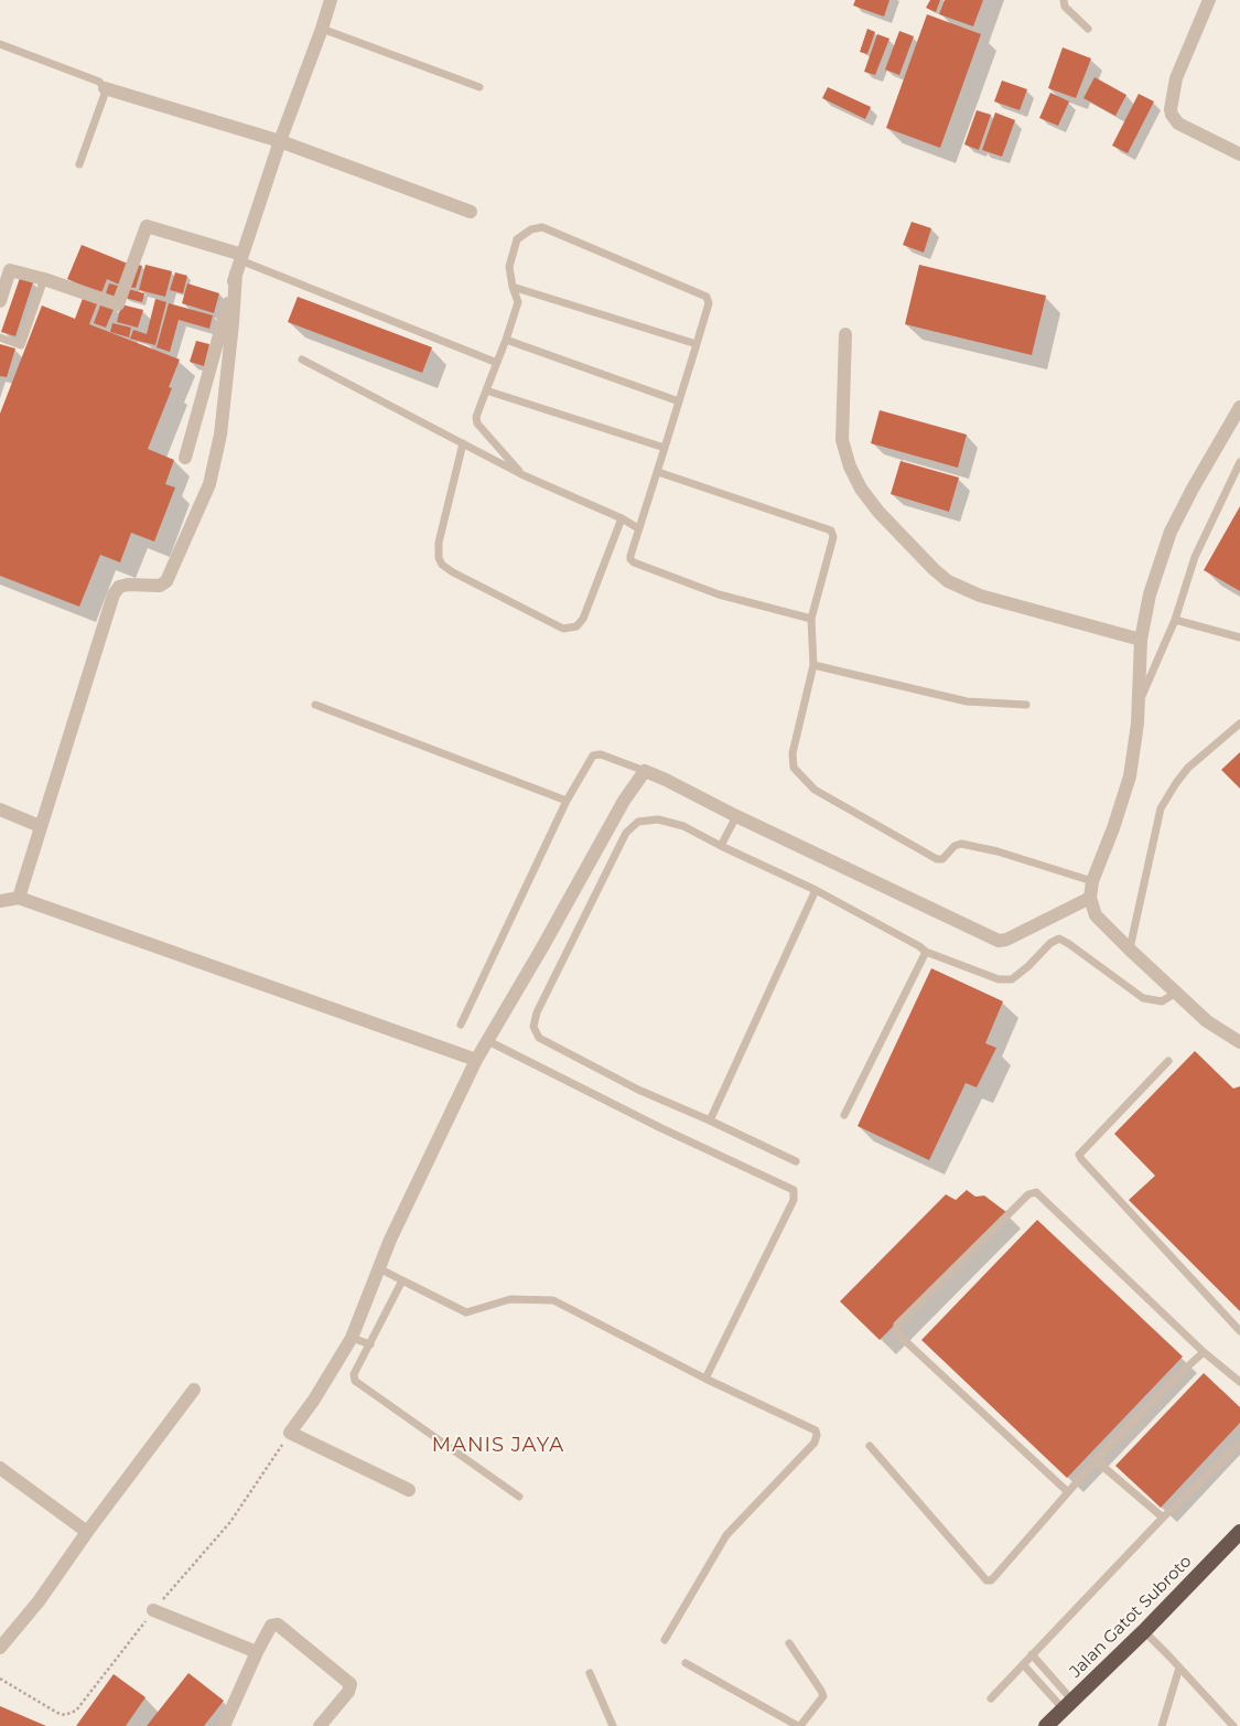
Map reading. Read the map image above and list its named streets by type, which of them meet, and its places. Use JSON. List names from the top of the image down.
{
  "streets": {
    "highway": ["Jalan Gatot Subroto"]
  },
  "districts": ["MANIS JAYA"]
}
